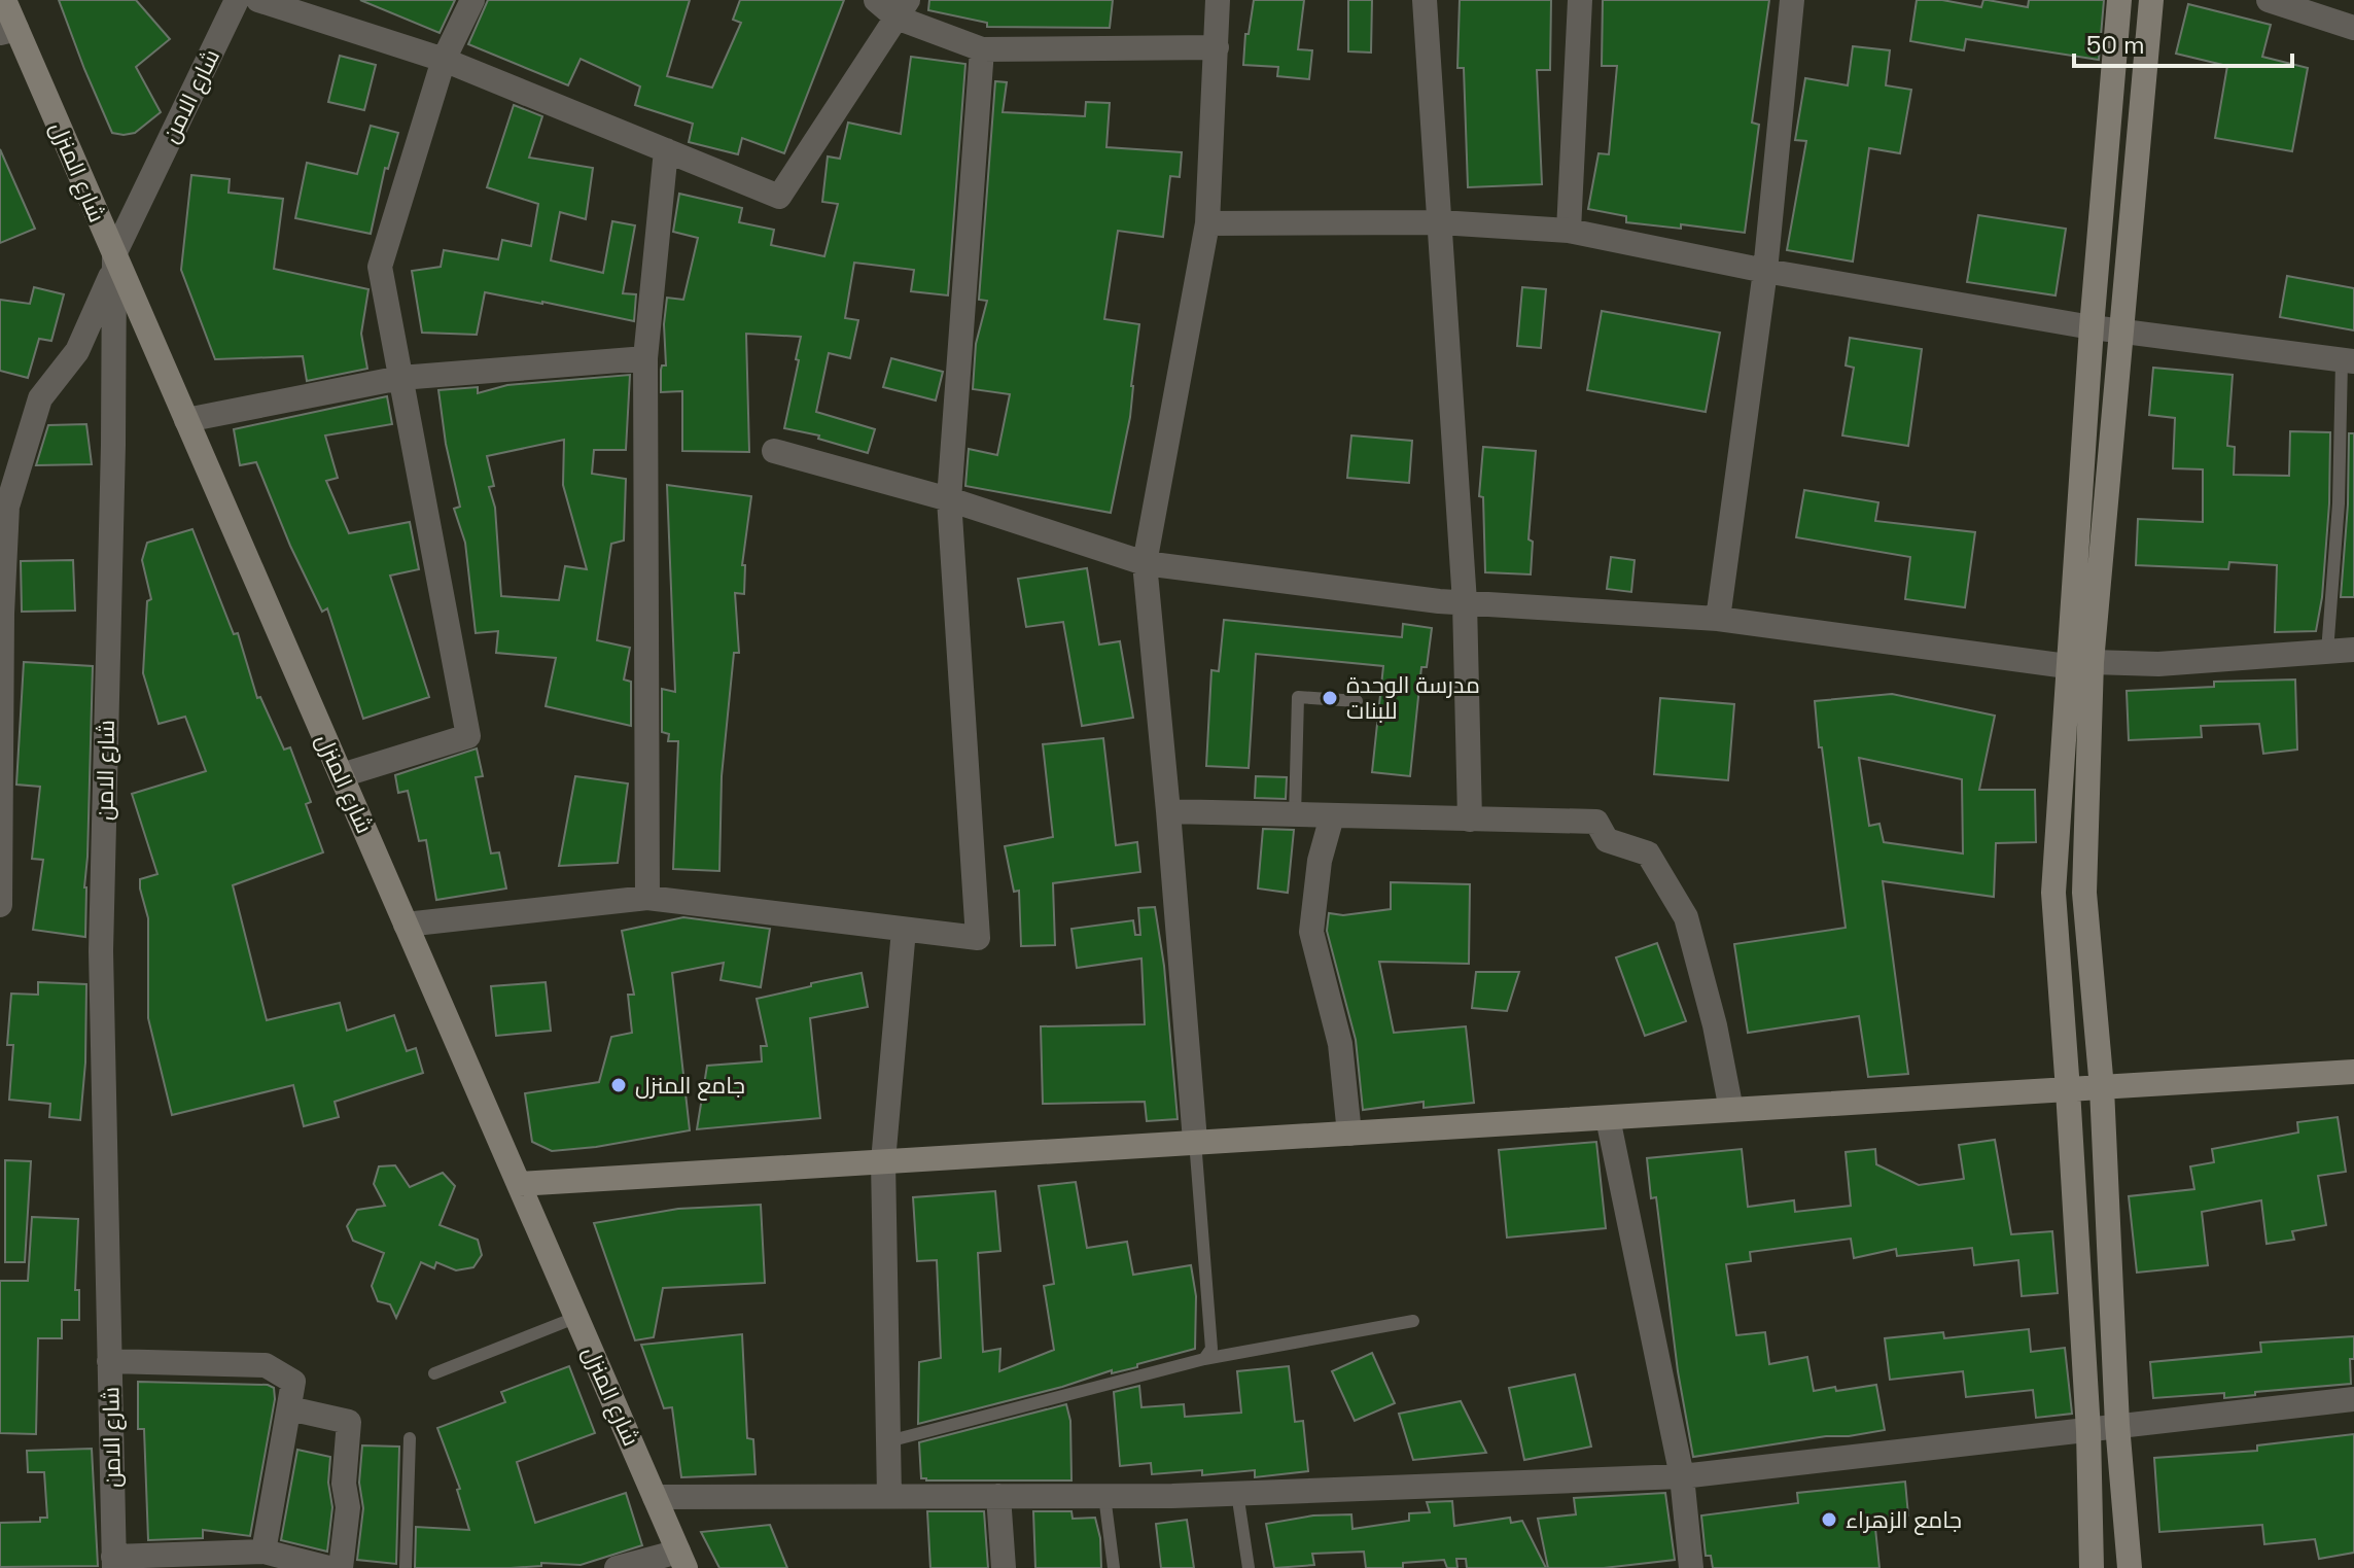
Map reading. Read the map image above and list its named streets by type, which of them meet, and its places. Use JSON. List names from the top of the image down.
{
  "streets": {
    "street": ["شارع الامن", "شارع المنزل"]
  },
  "crossings": [
    ["شارع الامن", "شارع المنزل"]
  ],
  "places": ["مدرسة الوحدة للبنات", "جامع المنزل", "جامع الزهراء"],
  "scale_bar": "50 m"
}
